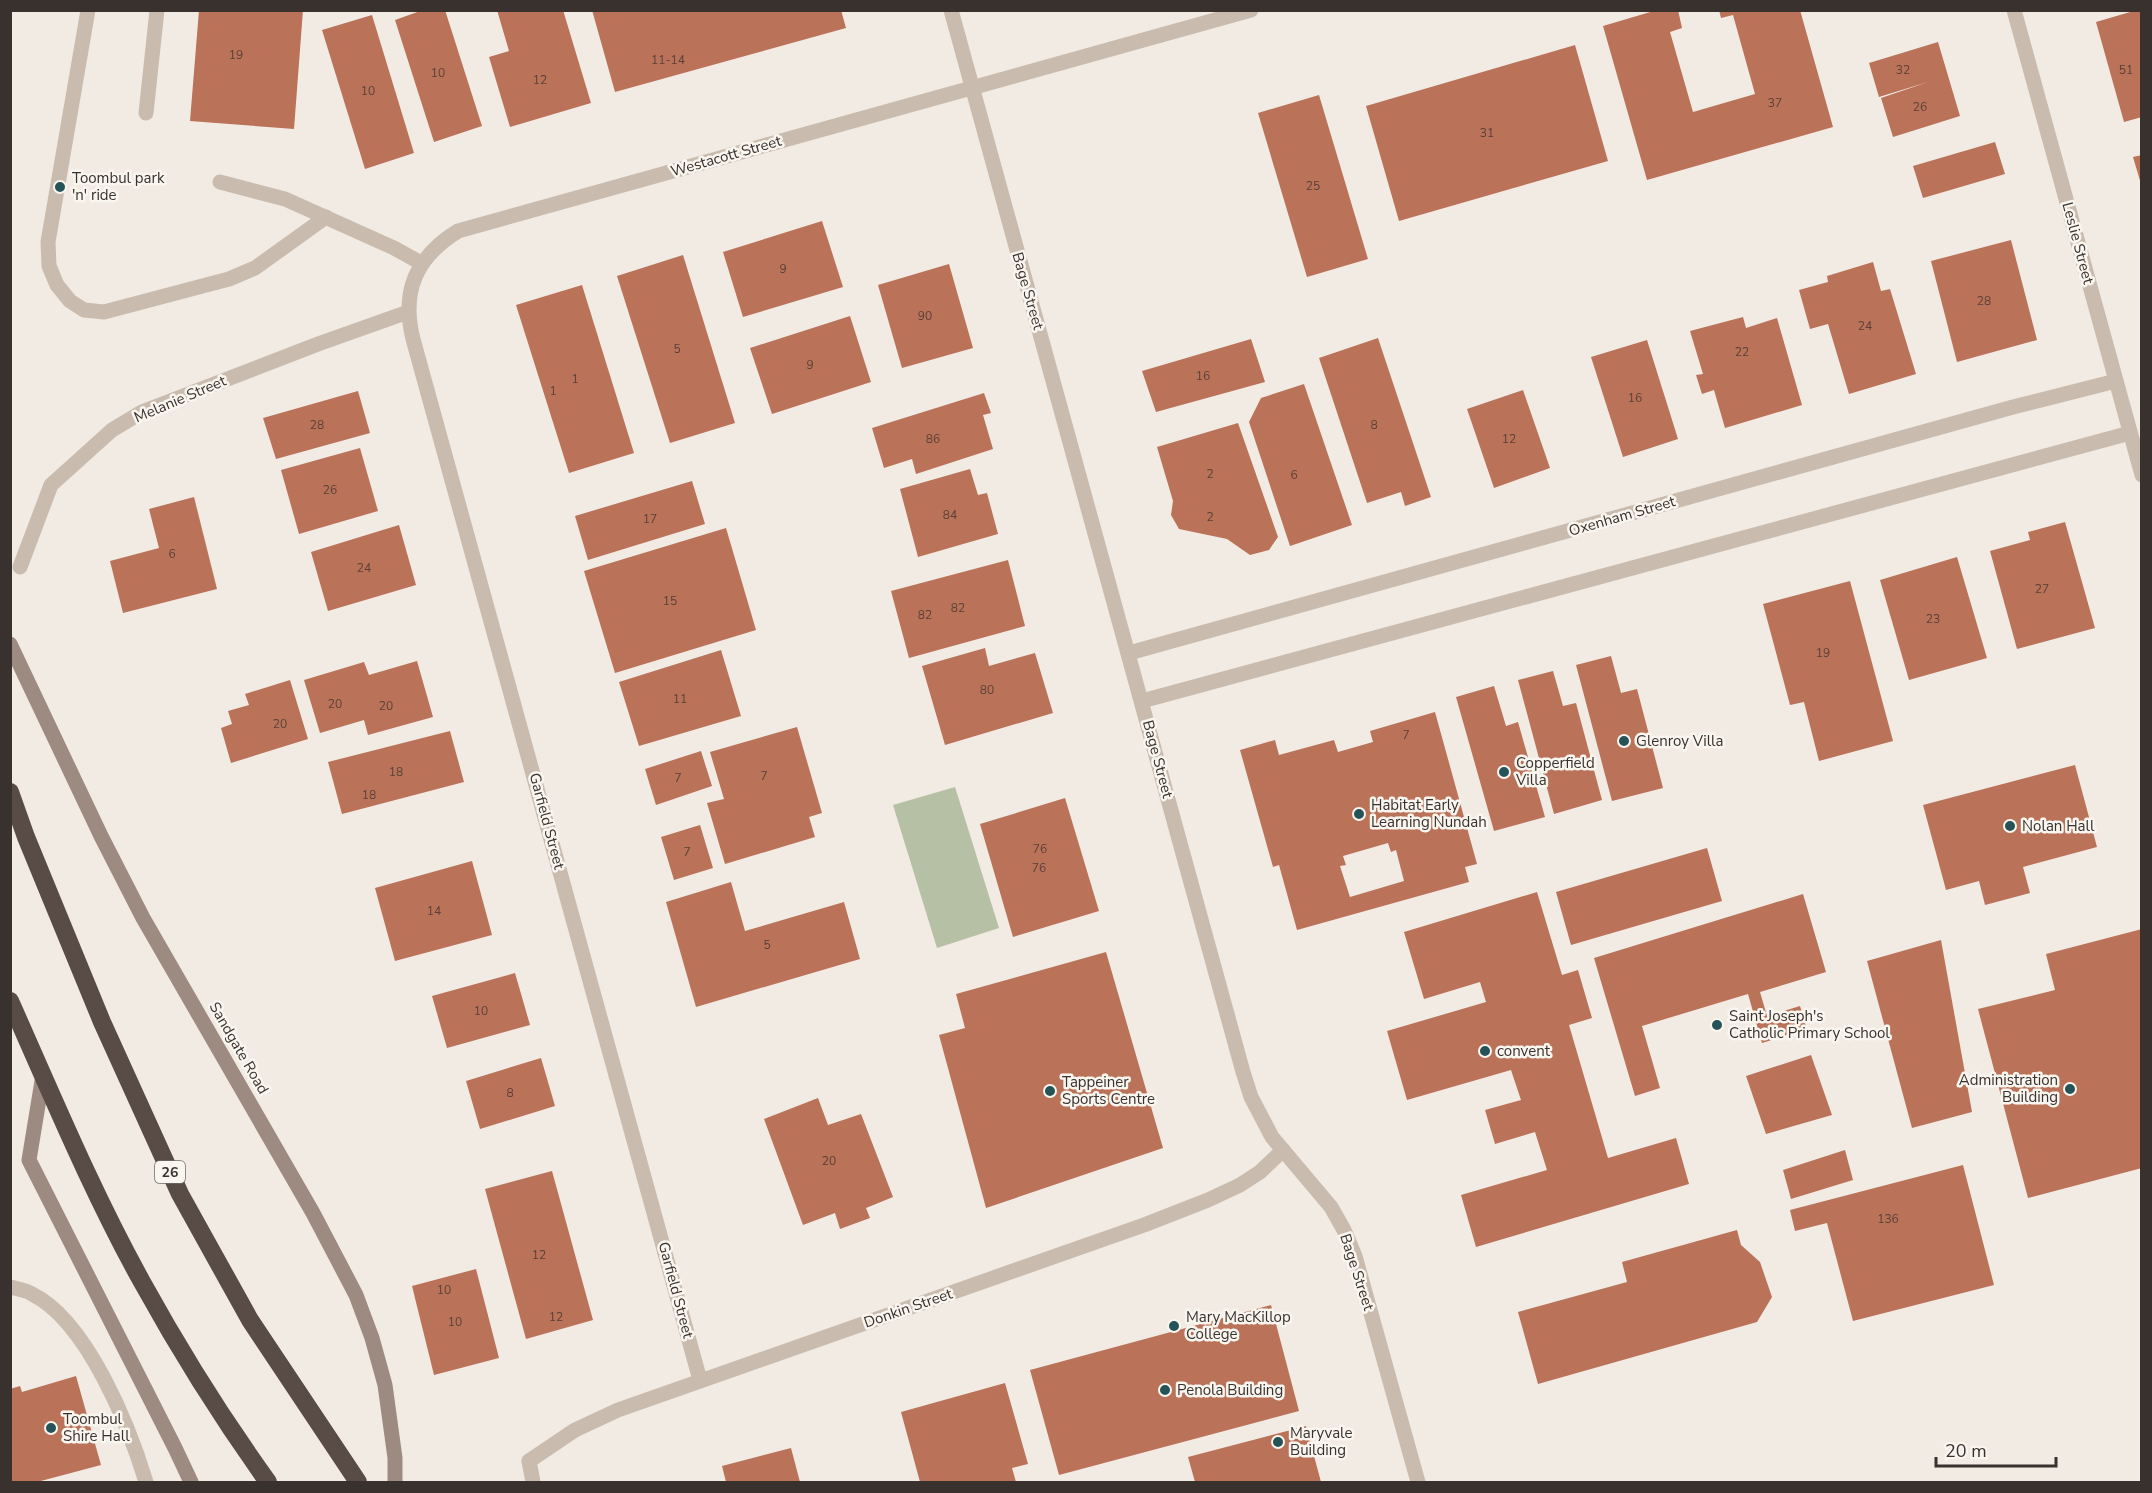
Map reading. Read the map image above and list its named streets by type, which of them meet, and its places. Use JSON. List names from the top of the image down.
{
  "streets": {
    "highway": ["26"],
    "street": [
      "Westacott Street",
      "Leslie Street",
      "Bage Street",
      "Melanie Street",
      "Oxenham Street",
      "Garfield Street",
      "Sandgate Road",
      "Donkin Street"
    ]
  },
  "crossings": [
    ["Westacott Street", "Bage Street"],
    ["Westacott Street", "Garfield Street"],
    ["Leslie Street", "Oxenham Street"],
    ["Bage Street", "Oxenham Street"],
    ["Bage Street", "Donkin Street"],
    ["Melanie Street", "Garfield Street"],
    ["Garfield Street", "Donkin Street"]
  ],
  "places": [
    "Toombul park 'n' ride",
    "Glenroy Villa",
    "Copperfield Villa",
    "Habitat Early Learning Nundah",
    "Nolan Hall",
    "Saint Joseph's Catholic Primary School",
    "convent",
    "Administration Building",
    "Tappeiner Sports Centre",
    "Mary MacKillop College",
    "Penola Building",
    "Toombul Shire Hall",
    "Maryvale Building"
  ],
  "house_numbers": [
    "19",
    "11-14",
    "32",
    "51",
    "10",
    "12",
    "10",
    "37",
    "26",
    "31",
    "25",
    "9",
    "28",
    "90",
    "24",
    "5",
    "22",
    "9",
    "16",
    "1",
    "1",
    "16",
    "28",
    "8",
    "86",
    "12",
    "2",
    "6",
    "26",
    "84",
    "2",
    "17",
    "6",
    "24",
    "27",
    "15",
    "82",
    "82",
    "23",
    "19",
    "80",
    "11",
    "20",
    "20",
    "20",
    "7",
    "18",
    "7",
    "7",
    "18",
    "76",
    "7",
    "76",
    "14",
    "5",
    "10",
    "8",
    "20",
    "136",
    "12",
    "10",
    "12",
    "10"
  ],
  "scale_bar": "20 m"
}
